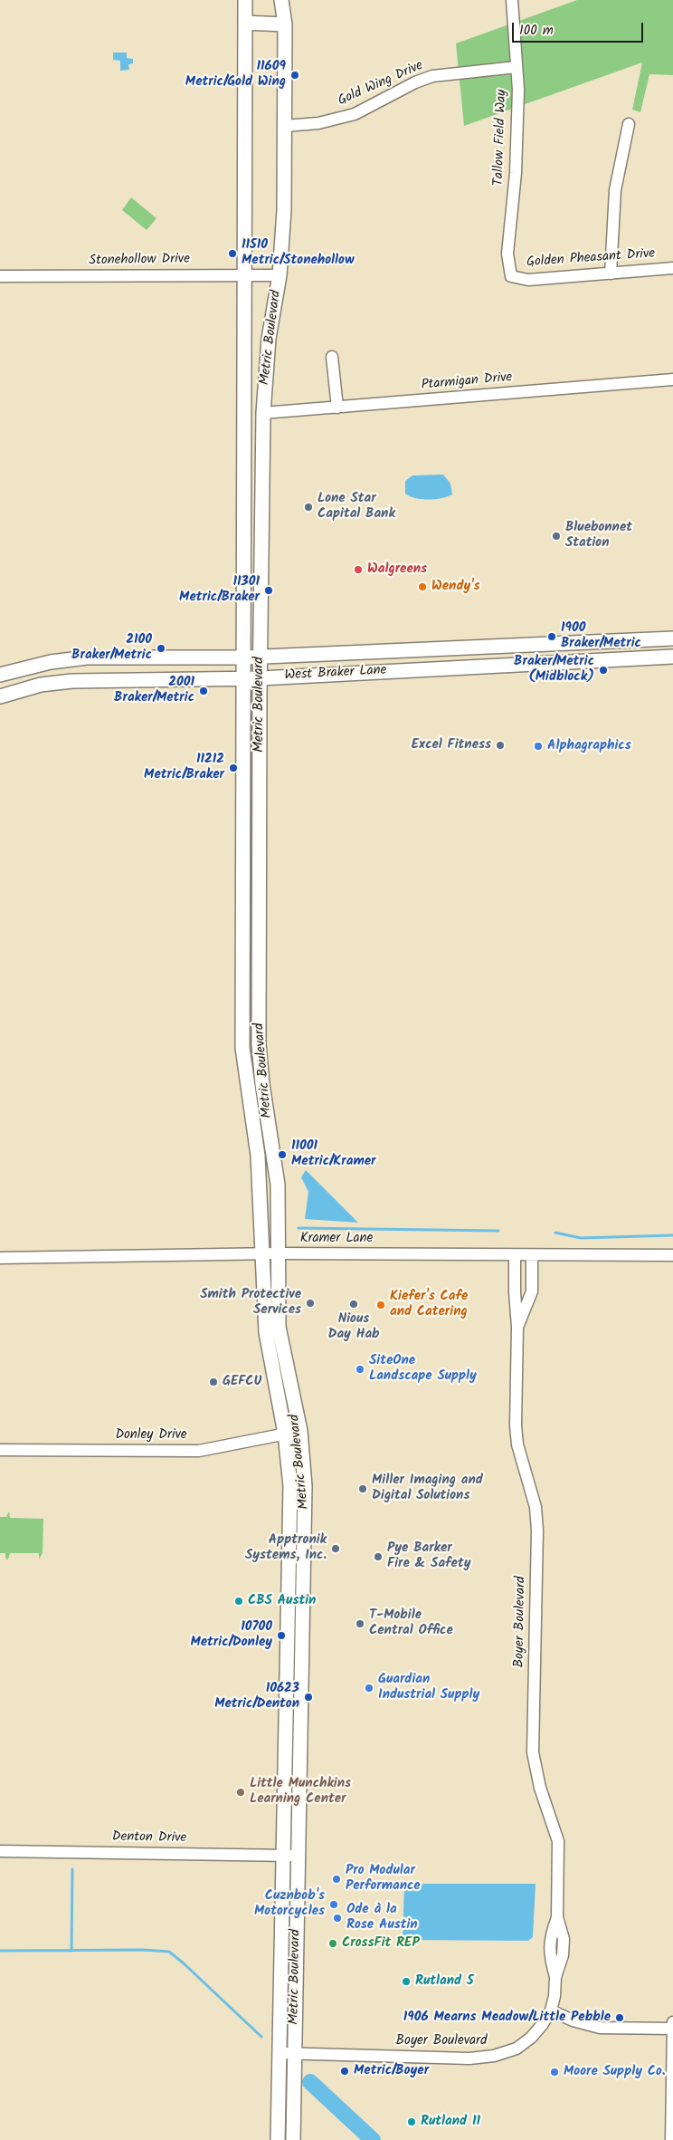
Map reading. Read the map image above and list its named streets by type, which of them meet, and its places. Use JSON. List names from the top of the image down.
{
  "streets": {
    "main road": ["Metric Boulevard", "West Braker Lane"],
    "street": [
      "Gold Wing Drive",
      "Tallow Field Way",
      "Golden Pheasant Drive",
      "Stonehollow Drive",
      "Ptarmigan Drive",
      "Kramer Lane",
      "Donley Drive",
      "Boyer Boulevard",
      "Denton Drive"
    ]
  },
  "crossings": [
    ["Gold Wing Drive", "Tallow Field Way"],
    ["Gold Wing Drive", "Metric Boulevard"],
    ["Tallow Field Way", "Golden Pheasant Drive"],
    ["Stonehollow Drive", "Metric Boulevard"],
    ["Metric Boulevard", "Ptarmigan Drive"],
    ["Metric Boulevard", "West Braker Lane"],
    ["Metric Boulevard", "Kramer Lane"],
    ["Metric Boulevard", "Donley Drive"],
    ["Metric Boulevard", "Boyer Boulevard"],
    ["Metric Boulevard", "Denton Drive"],
    ["Kramer Lane", "Boyer Boulevard"]
  ],
  "places": [
    "11609 Metric/Gold Wing",
    "11510 Metric/Stonehollow",
    "Lone Star Capital Bank",
    "Bluebonnet Station",
    "Walgreens",
    "Wendy's",
    "11301 Metric/Braker",
    "1900 Braker/Metric",
    "2100 Braker/Metric",
    "Braker/Metric (Midblock)",
    "2001 Braker/Metric",
    "Excel Fitness",
    "Alphagraphics",
    "11212 Metric/Braker",
    "11001 Metric/Kramer",
    "Smith Protective Services",
    "Nious Day Hab",
    "Kiefer's Cafe and Catering",
    "SiteOne Landscape Supply",
    "GEFCU",
    "Miller Imaging and Digital Solutions",
    "Apptronik Systems, Inc.",
    "Pye Barker Fire & Safety",
    "CBS Austin",
    "T-Mobile Central Office",
    "10700 Metric/Donley",
    "Guardian Industrial Supply",
    "10623 Metric/Denton",
    "Little Munchkins Learning Center",
    "Pro Modular Performance",
    "Cuznbob's Motorcycles",
    "Ode à la Rose Austin",
    "CrossFit REP",
    "Rutland 5",
    "1906 Mearns Meadow/Little Pebble",
    "Metric/Boyer",
    "Moore Supply Co.",
    "Rutland 11"
  ],
  "scale_bar": "100 m"
}
